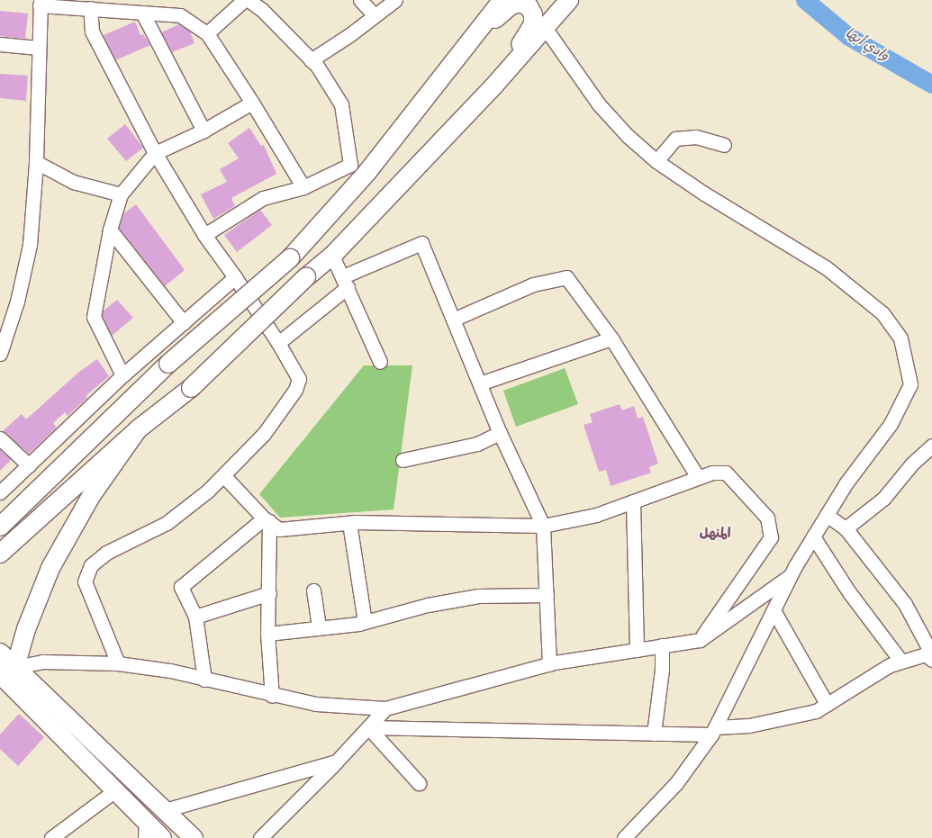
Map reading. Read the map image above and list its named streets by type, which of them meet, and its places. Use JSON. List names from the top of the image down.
{
  "districts": ["المنهل"],
  "water": ["وادي أبها"]
}
